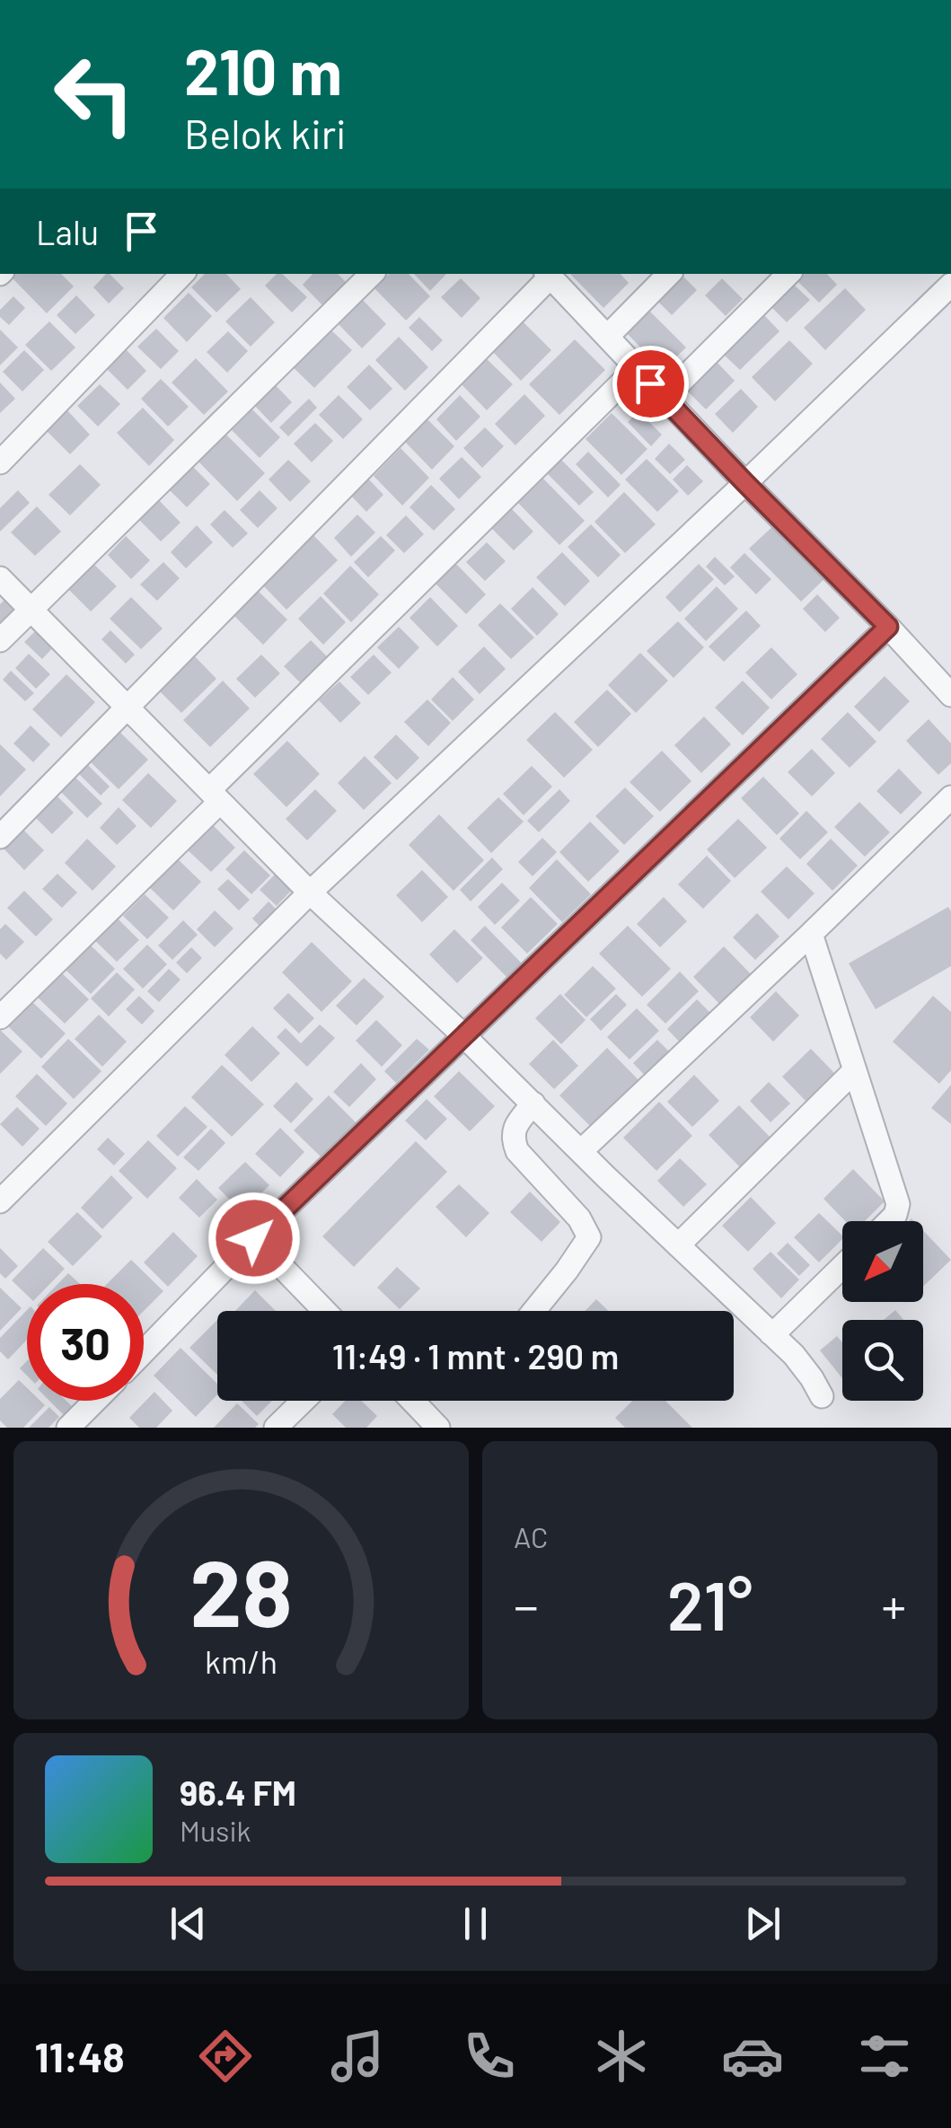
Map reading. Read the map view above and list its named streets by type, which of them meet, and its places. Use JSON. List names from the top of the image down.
{
  "north": "bottom left",
  "page": {
    "turn": ["210 m", "Belok kiri"],
    "then": "Lalu",
    "limit": "30",
    "trip": "11:49 · 1 mnt · 290 m",
    "tile": "AC",
    "heat": ["−", "21°", "+"],
    "song": ["96.4 FM", "Musik"],
    "tabs": "11:48",
    "gauge": ["28", "km/h"]
  }
}
